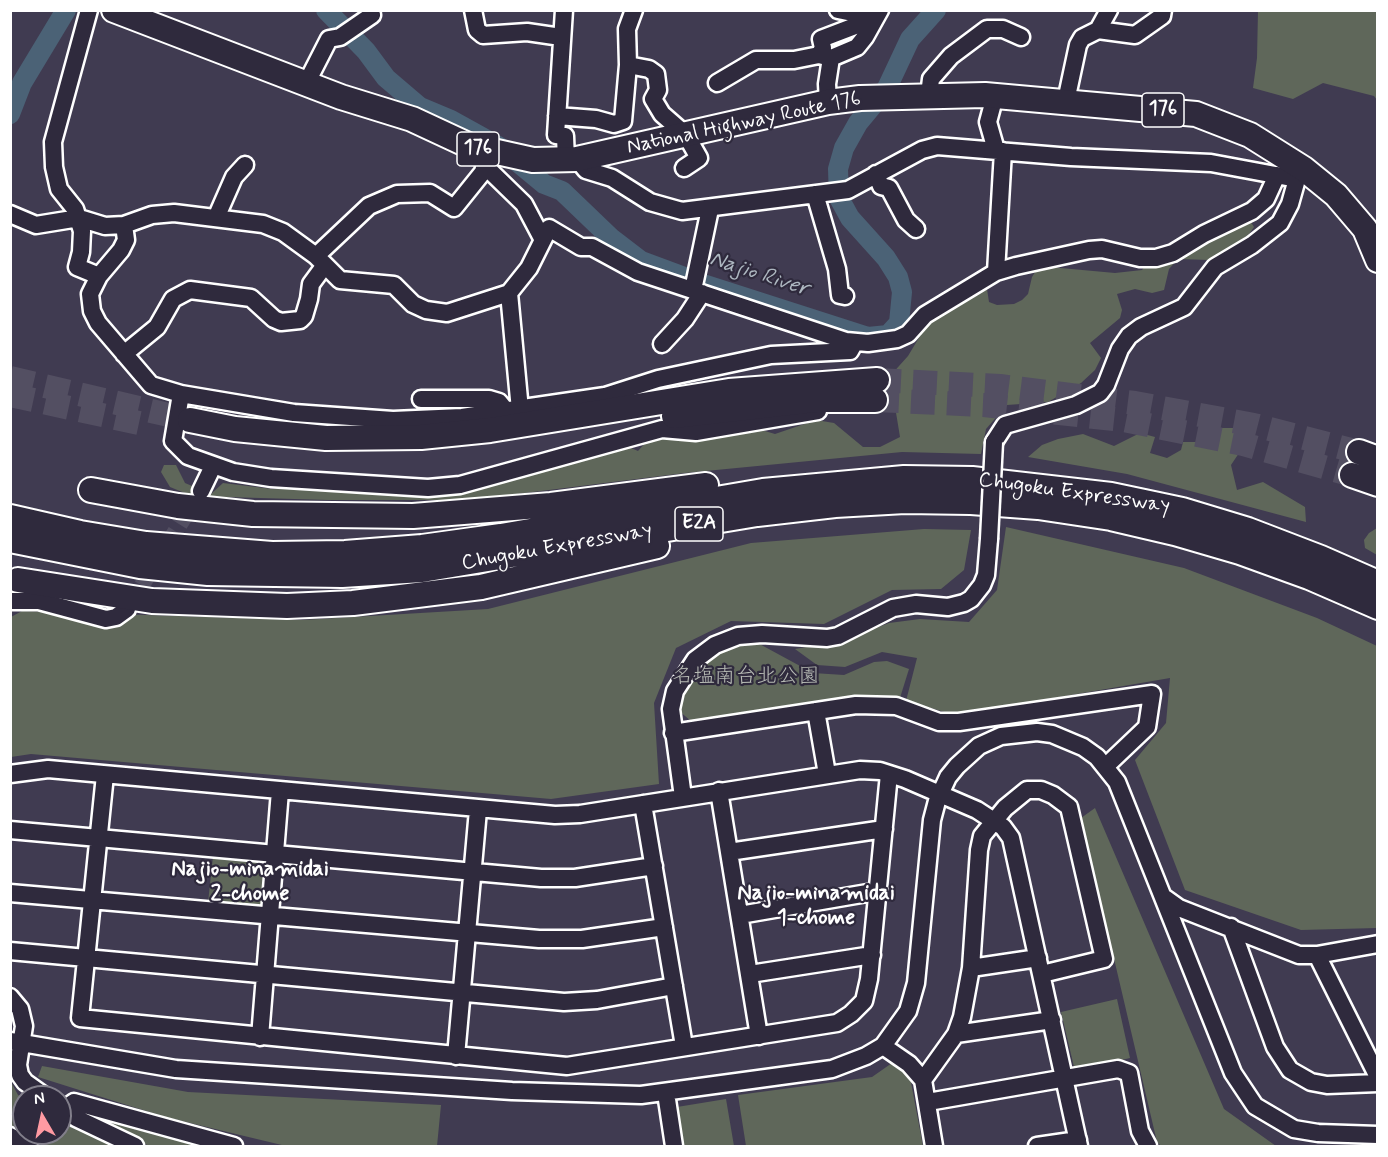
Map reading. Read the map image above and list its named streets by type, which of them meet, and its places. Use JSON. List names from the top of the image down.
{
  "streets": {
    "highway": [
      "176",
      "National Highway Route 176",
      "Chugoku Expressway",
      "E2A"
    ]
  },
  "districts": ["Najio-minamidai 2-chome", "Najio-minamidai 1-chome"],
  "water": ["Najio River"],
  "parks": ["名塩南台北公園"],
  "north": "top"
}
